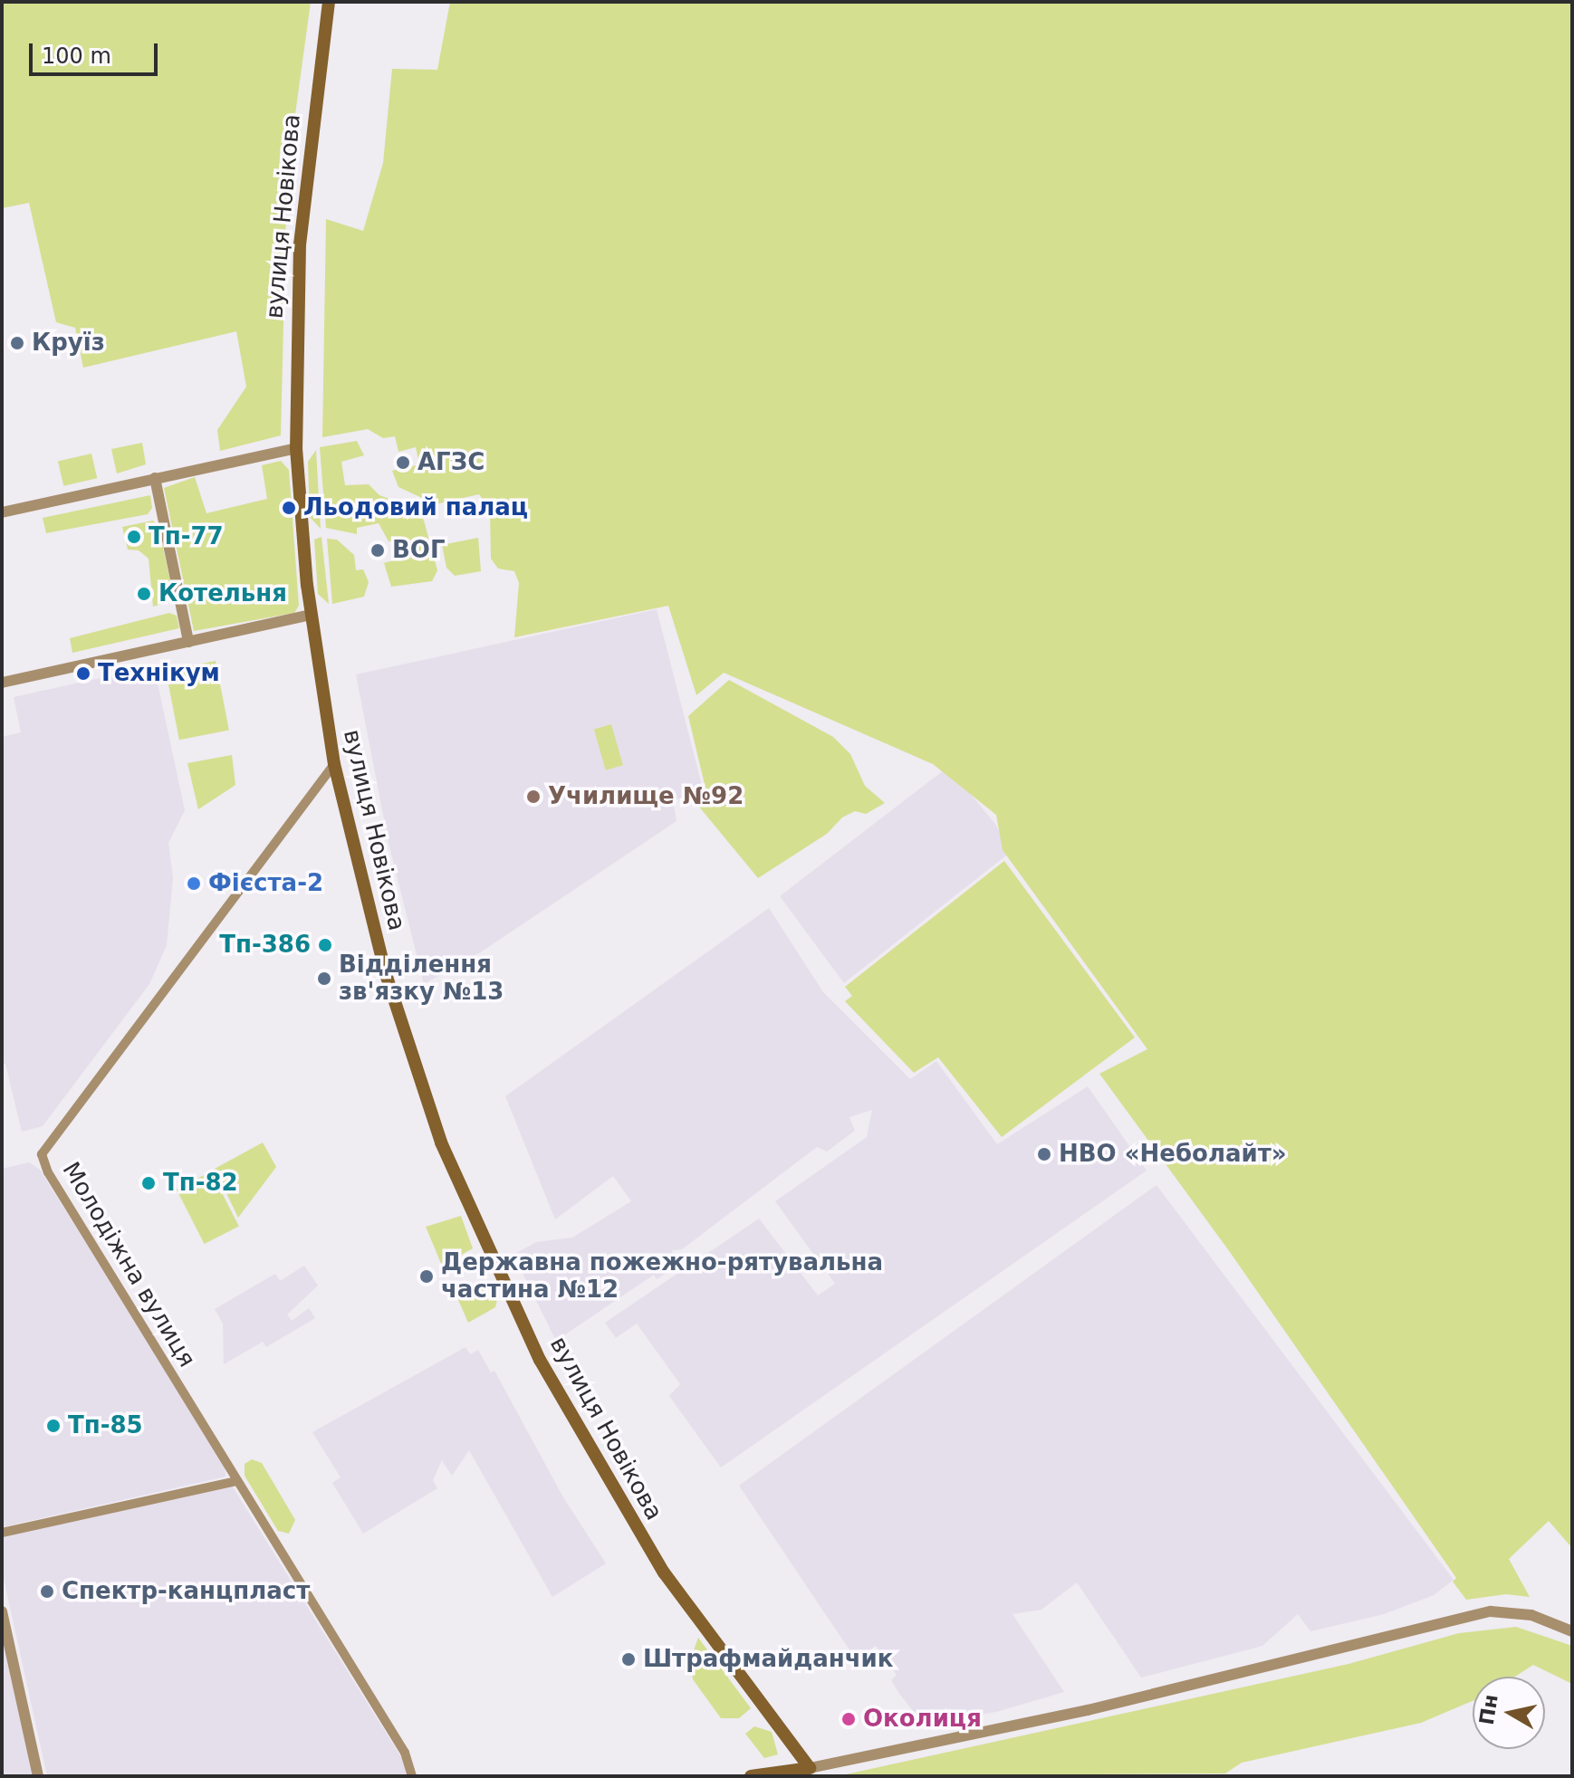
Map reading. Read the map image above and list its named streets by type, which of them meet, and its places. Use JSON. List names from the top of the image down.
{
  "streets": {
    "main road": ["вулиця Новікова"],
    "street": ["Молодіжна вулиця"]
  },
  "crossings": [
    ["вулиця Новікова", "Молодіжна вулиця"]
  ],
  "places": [
    "Круїз",
    "АГЗС",
    "Льодовий палац",
    "Тп-77",
    "ВОГ",
    "Котельня",
    "Технікум",
    "Училище №92",
    "Фiєста-2",
    "Тп-386",
    "Відділення зв'язку №13",
    "НВО «Неболайт»",
    "Тп-82",
    "Державна пожежно-рятувальна частина №12",
    "Тп-85",
    "Спектр-канцпласт",
    "Штрафмайданчик",
    "Околиця"
  ],
  "scale_bar": "100 m",
  "north": "left"
}
